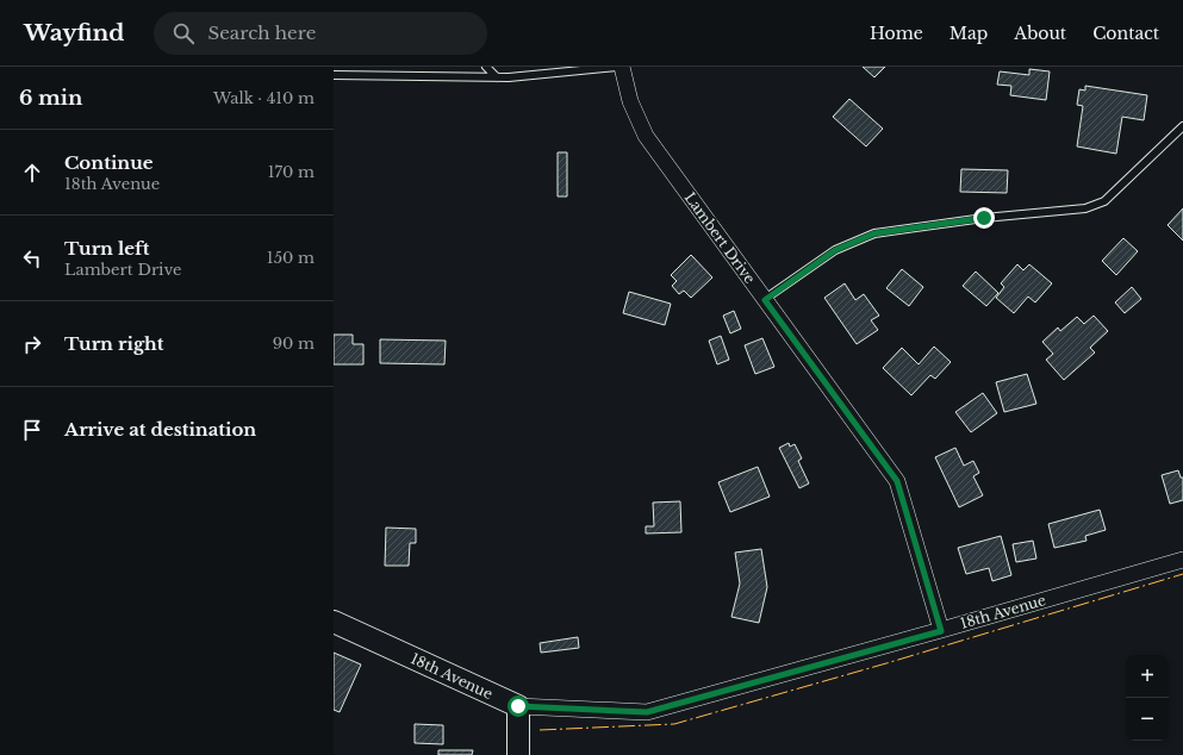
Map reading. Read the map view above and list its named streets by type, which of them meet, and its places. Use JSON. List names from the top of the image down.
{
  "streets": {
    "street": ["Lambert Drive", "18th Avenue"]
  },
  "crossings": [
    ["Lambert Drive", "18th Avenue"]
  ],
  "page": {
    "header": "Wayfind",
    "search": "Search here",
    "nav": [
      "Home",
      "Map",
      "About",
      "Contact"
    ],
    "heading": ["6 min", "Walk · 410 m"],
    "list": [
      ["Continue", "18th Avenue", "170 m"],
      ["Turn left", "Lambert Drive", "150 m"],
      ["Turn right", "90 m"],
      "Arrive at destination"
    ],
    "map_buttons": ["+", "−"]
  }
}
